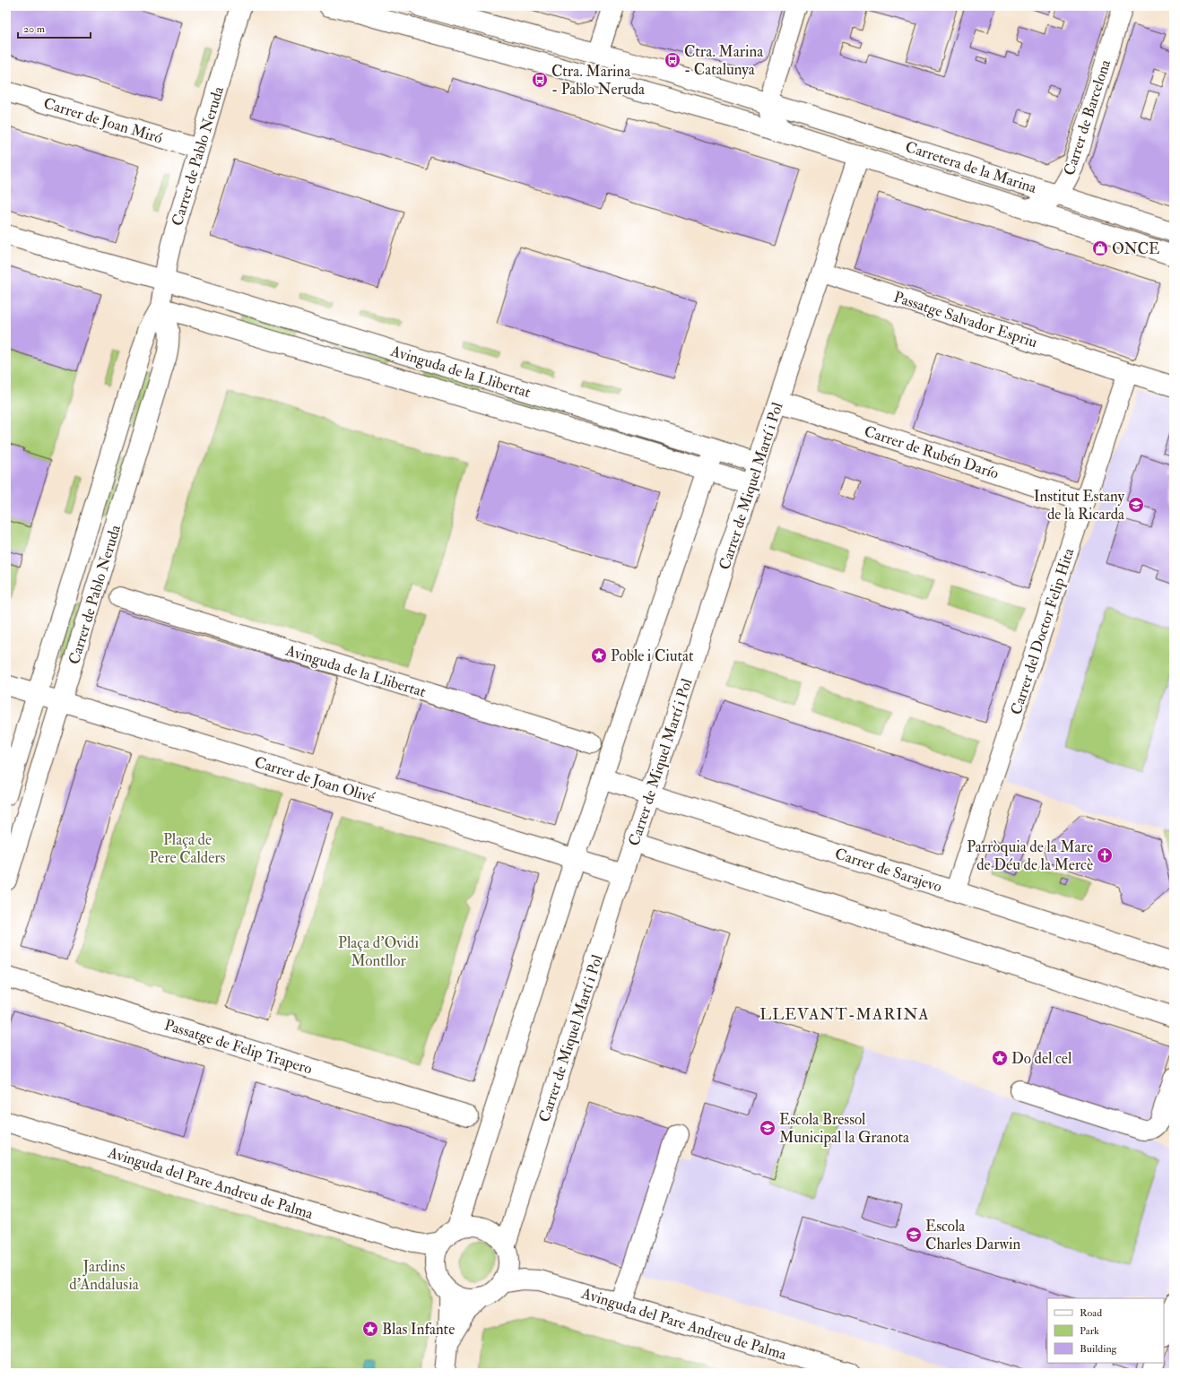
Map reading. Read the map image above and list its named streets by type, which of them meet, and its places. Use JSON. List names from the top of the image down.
{
  "streets": {
    "street": [
      "Carrer de Barcelona",
      "Carrer de Joan Miró",
      "Carrer de Pablo Neruda",
      "Carretera de la Marina",
      "Passatge Salvador Espriu",
      "Avinguda de la Llibertat",
      "Carrer de Rubén Darío",
      "Carrer de Miquel Martí i Pol",
      "Carrer del Doctor Felip Hita",
      "Carrer de Joan Olivé",
      "Carrer de Sarajevo",
      "Passatge de Felip Trapero",
      "Avinguda del Pare Andreu de Palma"
    ]
  },
  "crossings": [
    ["Carrer de Barcelona", "Carretera de la Marina"],
    ["Carrer de Joan Miró", "Carrer de Pablo Neruda"],
    ["Carrer de Pablo Neruda", "Avinguda de la Llibertat"],
    ["Carrer de Pablo Neruda", "Carrer de Joan Olivé"],
    ["Carretera de la Marina", "Carrer de Miquel Martí i Pol"],
    ["Passatge Salvador Espriu", "Carrer de Miquel Martí i Pol"],
    ["Passatge Salvador Espriu", "Carrer del Doctor Felip Hita"],
    ["Avinguda de la Llibertat", "Carrer de Miquel Martí i Pol"],
    ["Carrer de Rubén Darío", "Carrer de Miquel Martí i Pol"],
    ["Carrer de Rubén Darío", "Carrer del Doctor Felip Hita"],
    ["Carrer de Miquel Martí i Pol", "Carrer de Joan Olivé"],
    ["Carrer de Miquel Martí i Pol", "Carrer de Sarajevo"],
    ["Carrer de Miquel Martí i Pol", "Avinguda del Pare Andreu de Palma"],
    ["Carrer del Doctor Felip Hita", "Carrer de Sarajevo"]
  ],
  "districts": ["LLEVANT-MARINA"],
  "parks": ["Plaça de Pere Calders", "Plaça d'Ovidi Montllor", "Jardins d'Andalusia"],
  "places": {
    "bus stop": ["Ctra. Marina - Catalunya", "Ctra. Marina - Pablo Neruda"],
    "shop": ["ONCE"],
    "school or university": ["Institut Estany de la Ricarda", "Escola Bressol Municipal la Granota", "Escola Charles Darwin"],
    "place": ["Poble i Ciutat", "Do del cel", "Blas Infante"],
    "church": ["Parròquia de la Mare de Déu de la Mercè"]
  },
  "legend": ["Road", "Park", "Building"],
  "scale_bar": "20 m"
}
